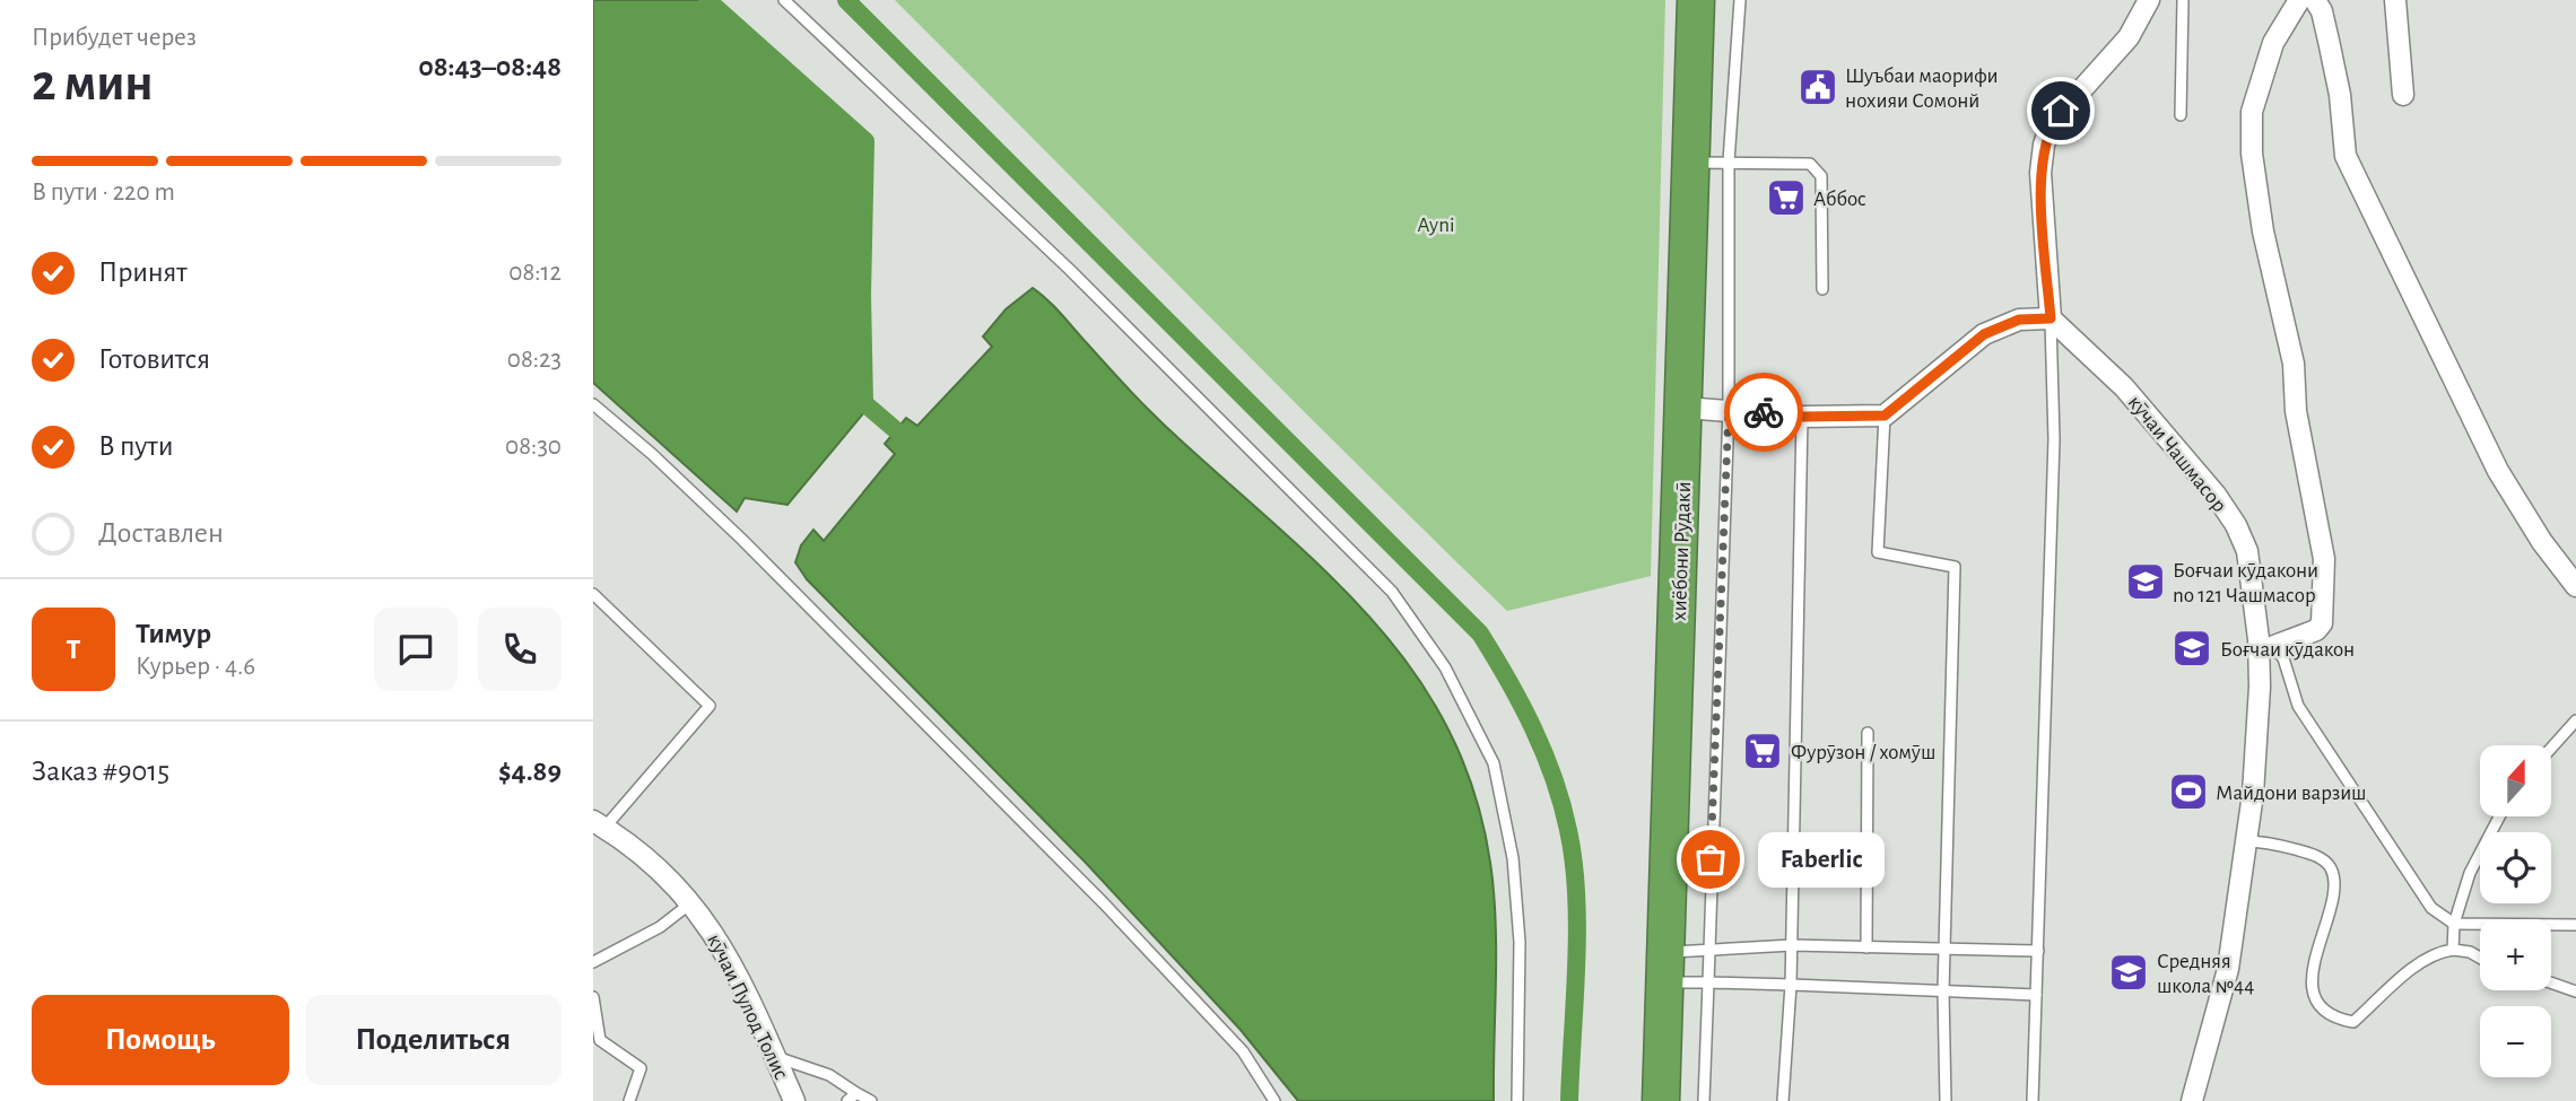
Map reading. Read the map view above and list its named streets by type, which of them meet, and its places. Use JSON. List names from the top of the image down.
{
  "streets": {
    "highway": ["хиёбони Рӯдакӣ"],
    "street": ["кӯчаи Чашмасор", "кӯчаи Пулод Толис"]
  },
  "parks": ["Ayni"],
  "places": {
    "public building": ["Шуъбаи маорифи нохияи Сомонй"],
    "supermarket": ["Аббос", "Фурӯзон / хомӯш"],
    "school or university": ["Боғчаи кӯдакони no 121 Чашмасор", "Боғчаи кӯдакон", "Средняя школа №44"],
    "sports": ["Майдони варзиш"],
    "other": ["Faberlic"]
  },
  "north": "top",
  "page": {
    "heading": ["2 мин", "Прибудет через", "08:43–08:48"],
    "panel": [
      "Тимур",
      "Курьер · 4.6",
      "Заказ #9015",
      "$4.89"
    ],
    "bar": "В пути · 220 m",
    "list": [
      ["Принят", "08:12"],
      ["Готовится", "08:23"],
      ["В пути", "08:30"],
      "Доставлен"
    ],
    "round": "Т",
    "map_buttons": ["+", "−"],
    "bubble": "Faberlic",
    "buttons": ["Помощь", "Поделиться"]
  }
}
